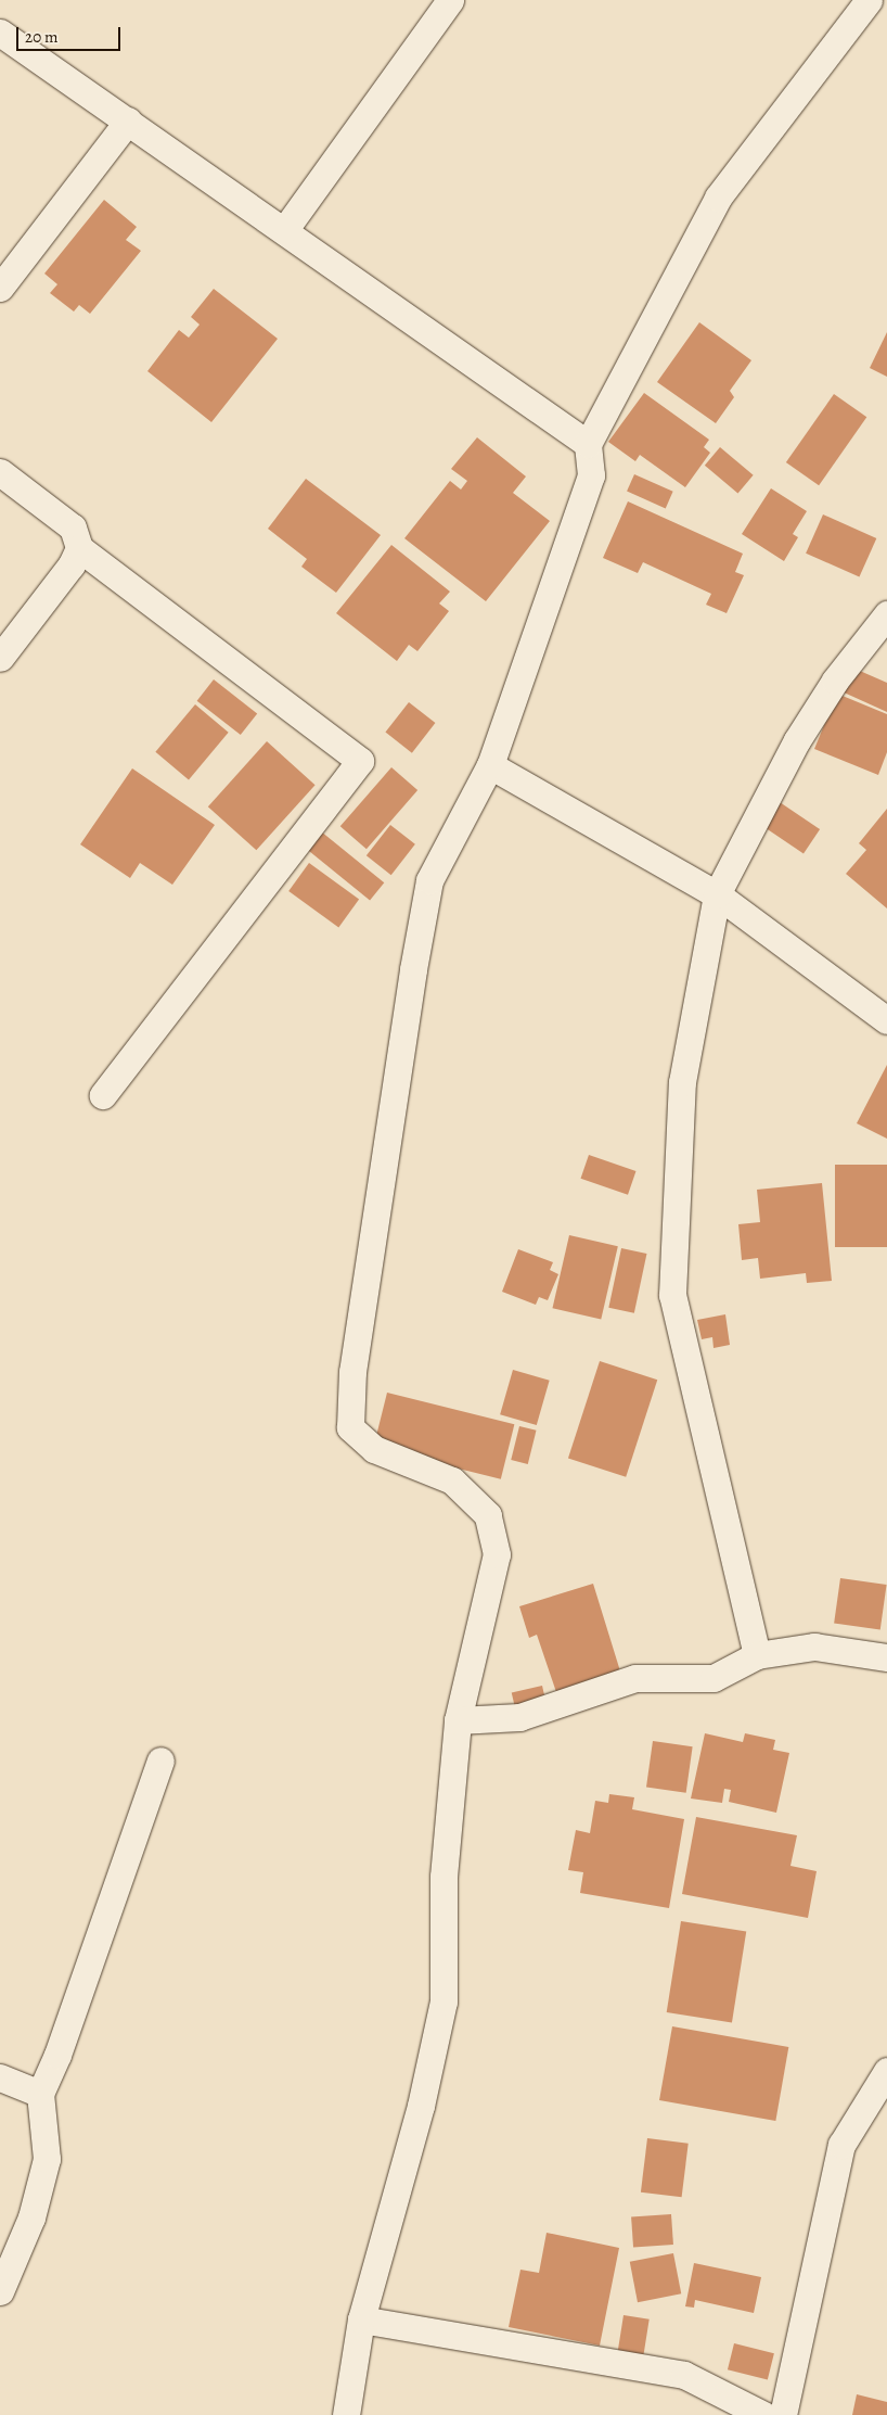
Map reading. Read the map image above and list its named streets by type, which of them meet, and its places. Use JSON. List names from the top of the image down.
{
  "scale_bar": "20 m"
}
